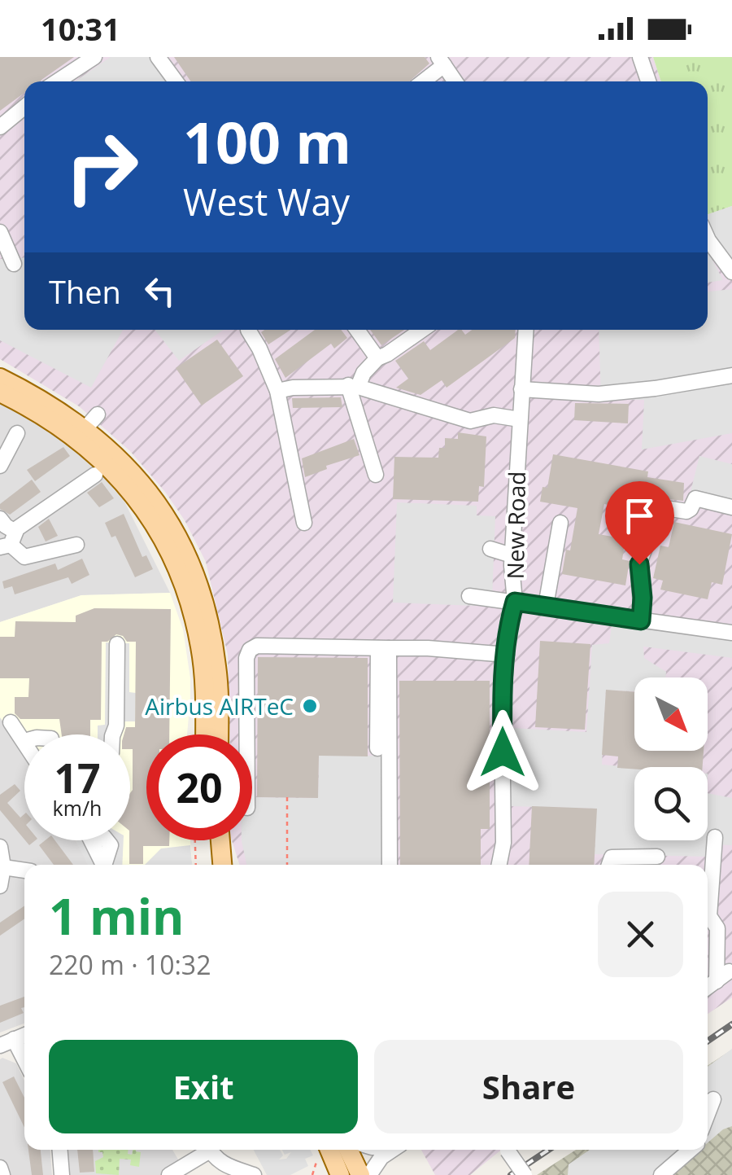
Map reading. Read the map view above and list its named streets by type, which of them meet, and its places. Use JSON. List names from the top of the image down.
{
  "streets": {
    "street": ["New Road"]
  },
  "places": ["Airbus AIRTeC"],
  "north": "bottom right",
  "page": {
    "status": "10:31",
    "turn": ["100 m", "West Way"],
    "then": "Then",
    "speed": "17 km/h",
    "limit": "20",
    "heading": ["1 min", "220 m · 10:32"],
    "buttons": ["Exit", "Share"]
  }
}
